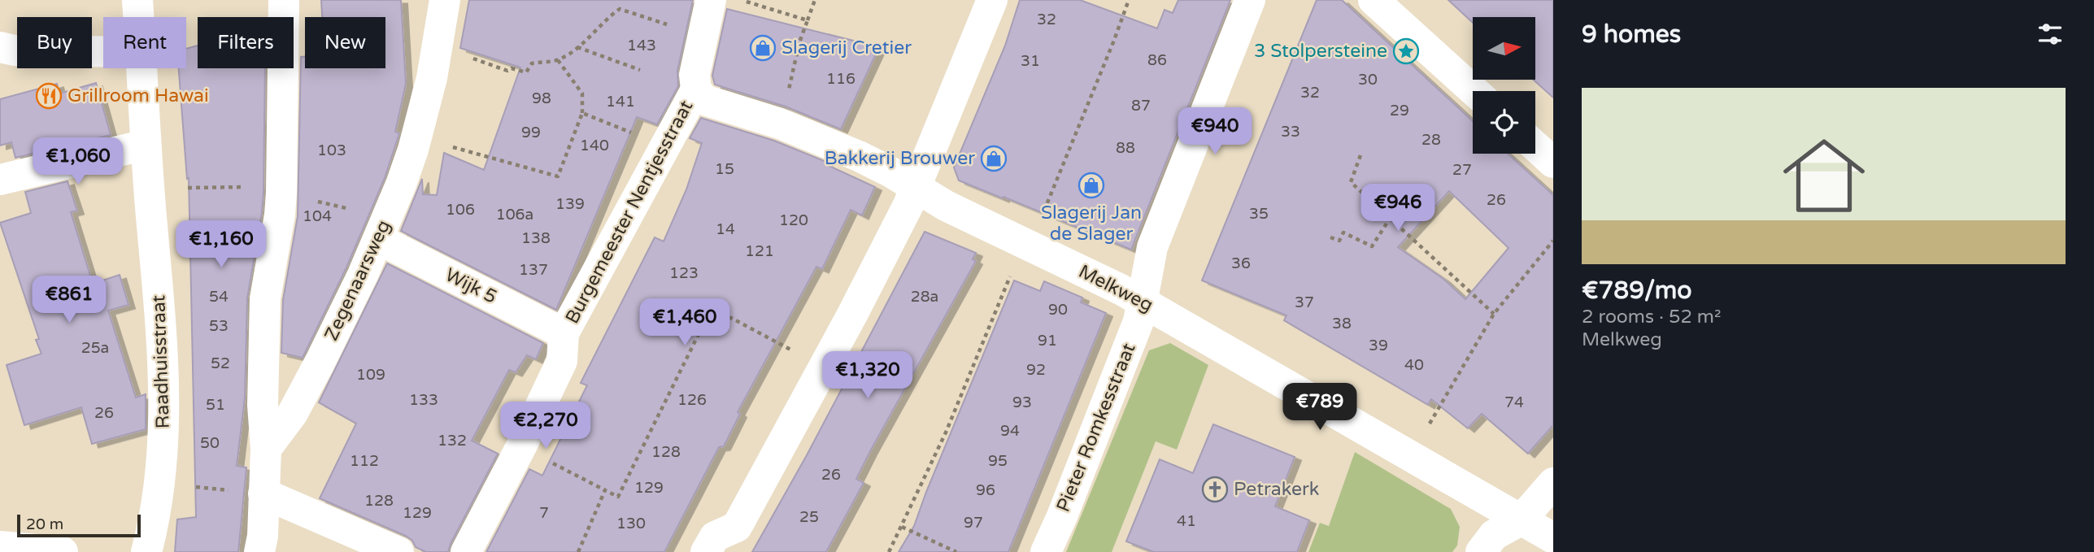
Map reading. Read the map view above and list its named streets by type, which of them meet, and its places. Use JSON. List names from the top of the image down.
{
  "streets": {
    "street": [
      "Burgemeester Nentjesstraat",
      "Zegenaarsweg",
      "Wijk 5",
      "Melkweg",
      "Raadhuisstraat",
      "Pieter Romkesstraat"
    ]
  },
  "crossings": [
    ["Burgemeester Nentjesstraat", "Wijk 5"],
    ["Burgemeester Nentjesstraat", "Melkweg"],
    ["Zegenaarsweg", "Wijk 5"],
    ["Melkweg", "Pieter Romkesstraat"]
  ],
  "places": {
    "shop": ["Slagerij Cretier", "Bakkerij Brouwer", "Slagerij Jan de Slager"],
    "place": ["3 Stolpersteine"],
    "restaurant": ["Grillroom Hawai"],
    "church": ["Petrakerk"]
  },
  "house_numbers": [
    "32",
    "143",
    "86",
    "31",
    "116",
    "30",
    "32",
    "98",
    "141",
    "87",
    "29",
    "33",
    "99",
    "28",
    "140",
    "88",
    "103",
    "15",
    "27",
    "26",
    "139",
    "106",
    "35",
    "106a",
    "104",
    "120",
    "14",
    "138",
    "121",
    "36",
    "137",
    "123",
    "54",
    "28a",
    "37",
    "90",
    "38",
    "53",
    "91",
    "39",
    "25a",
    "52",
    "40",
    "92",
    "109",
    "133",
    "126",
    "93",
    "74",
    "51",
    "26",
    "94",
    "132",
    "50",
    "128",
    "112",
    "95",
    "26",
    "129",
    "96",
    "128",
    "129",
    "7",
    "25",
    "41",
    "97",
    "130"
  ],
  "scale_bar": "20 m",
  "north": "right",
  "page": {
    "heading": "9 homes",
    "chip": [
      "Buy",
      "Rent",
      "Filters",
      "New"
    ],
    "list": [
      {
        "name": "€789/mo",
        "note": "2 rooms · 52 m² · Melkweg"
      }
    ],
    "price": [
      "€940",
      "€1,060",
      "€946",
      "€1,160",
      "€861",
      "€1,460",
      "€1,320",
      "€789",
      "€2,270"
    ],
    "scale": "20 m"
  }
}
